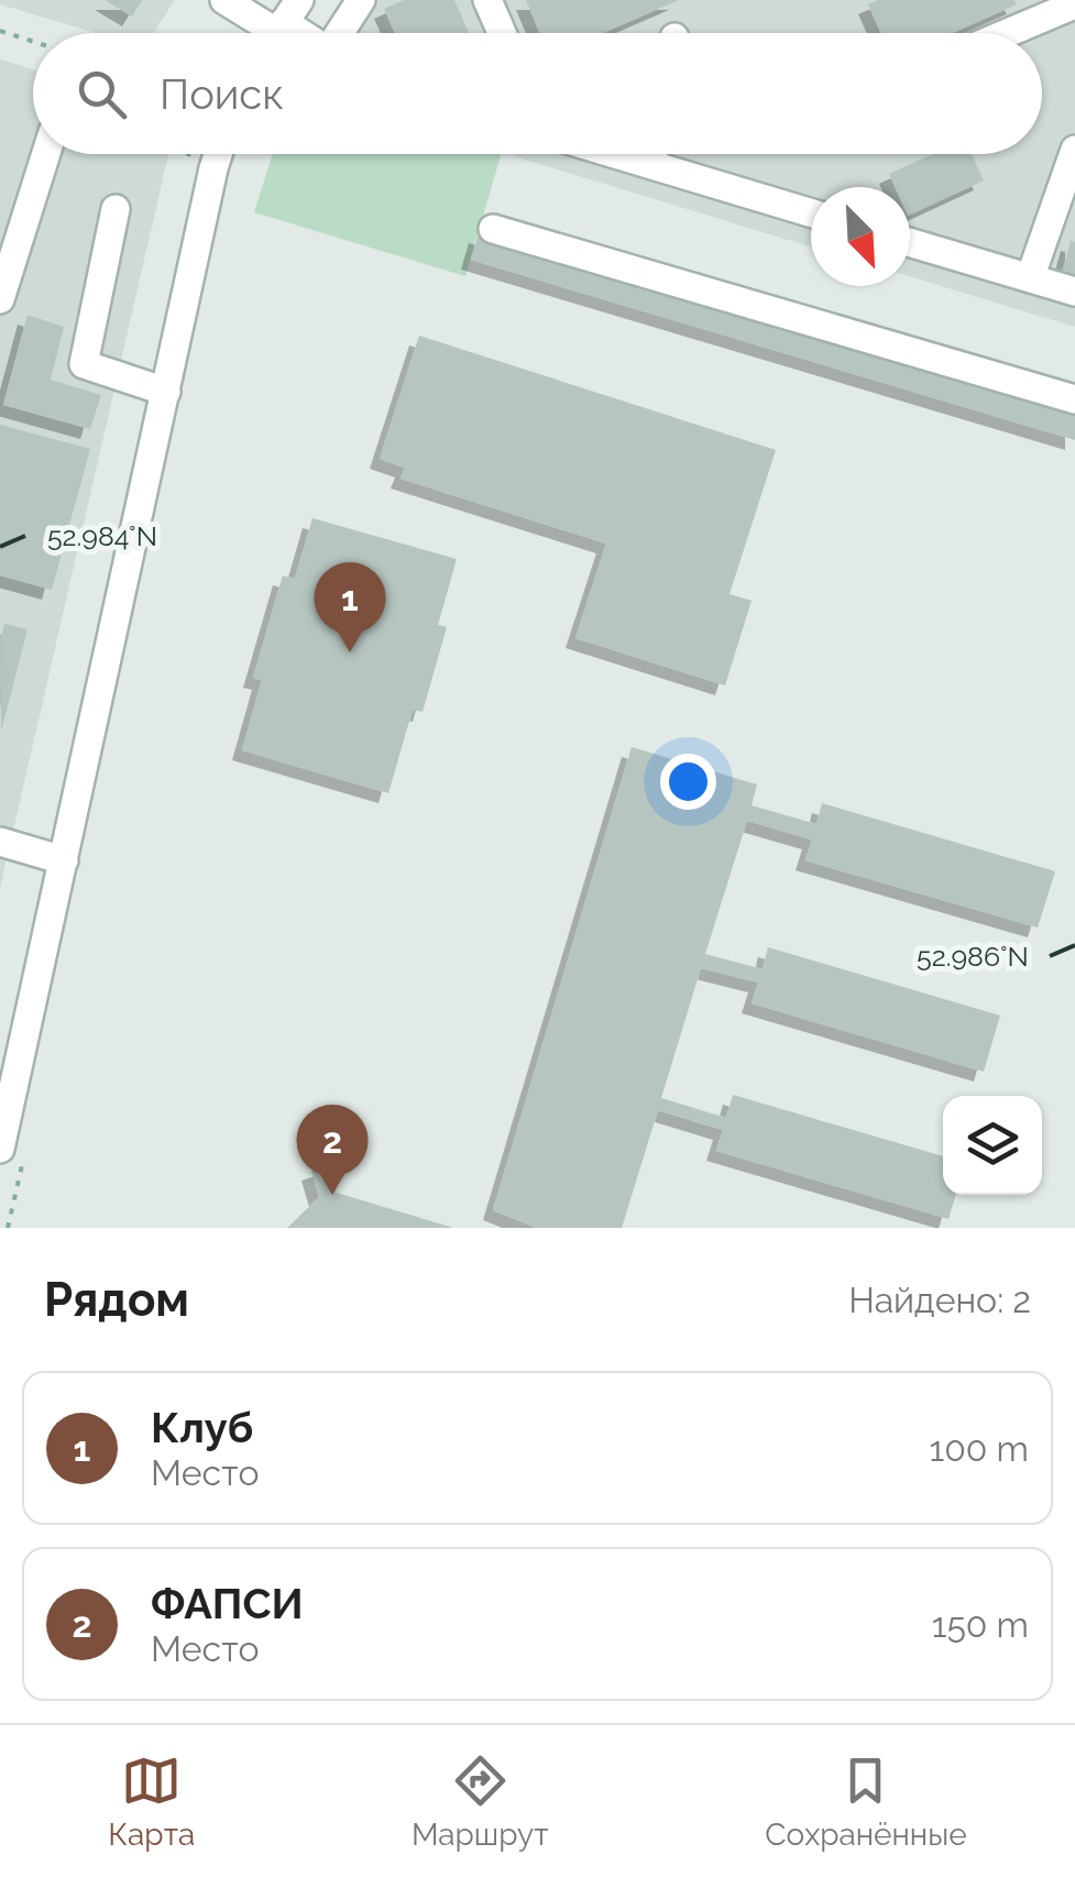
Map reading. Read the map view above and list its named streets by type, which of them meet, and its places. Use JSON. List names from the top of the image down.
{
  "north": "bottom right",
  "page": {
    "search": "Поиск",
    "pins": ["1", "2"],
    "heading": ["Рядом", "Найдено: 2"],
    "list": [
      {
        "mark": "1",
        "name": "Клуб",
        "note": "Место",
        "value": "100 m"
      },
      {
        "mark": "2",
        "name": "ФАПСИ",
        "note": "Место",
        "value": "150 m"
      }
    ],
    "nav": ["Карта", "Маршрут", "Сохранённые"]
  },
  "coordinates": ["52.984°N", "52.986°N"]
}
